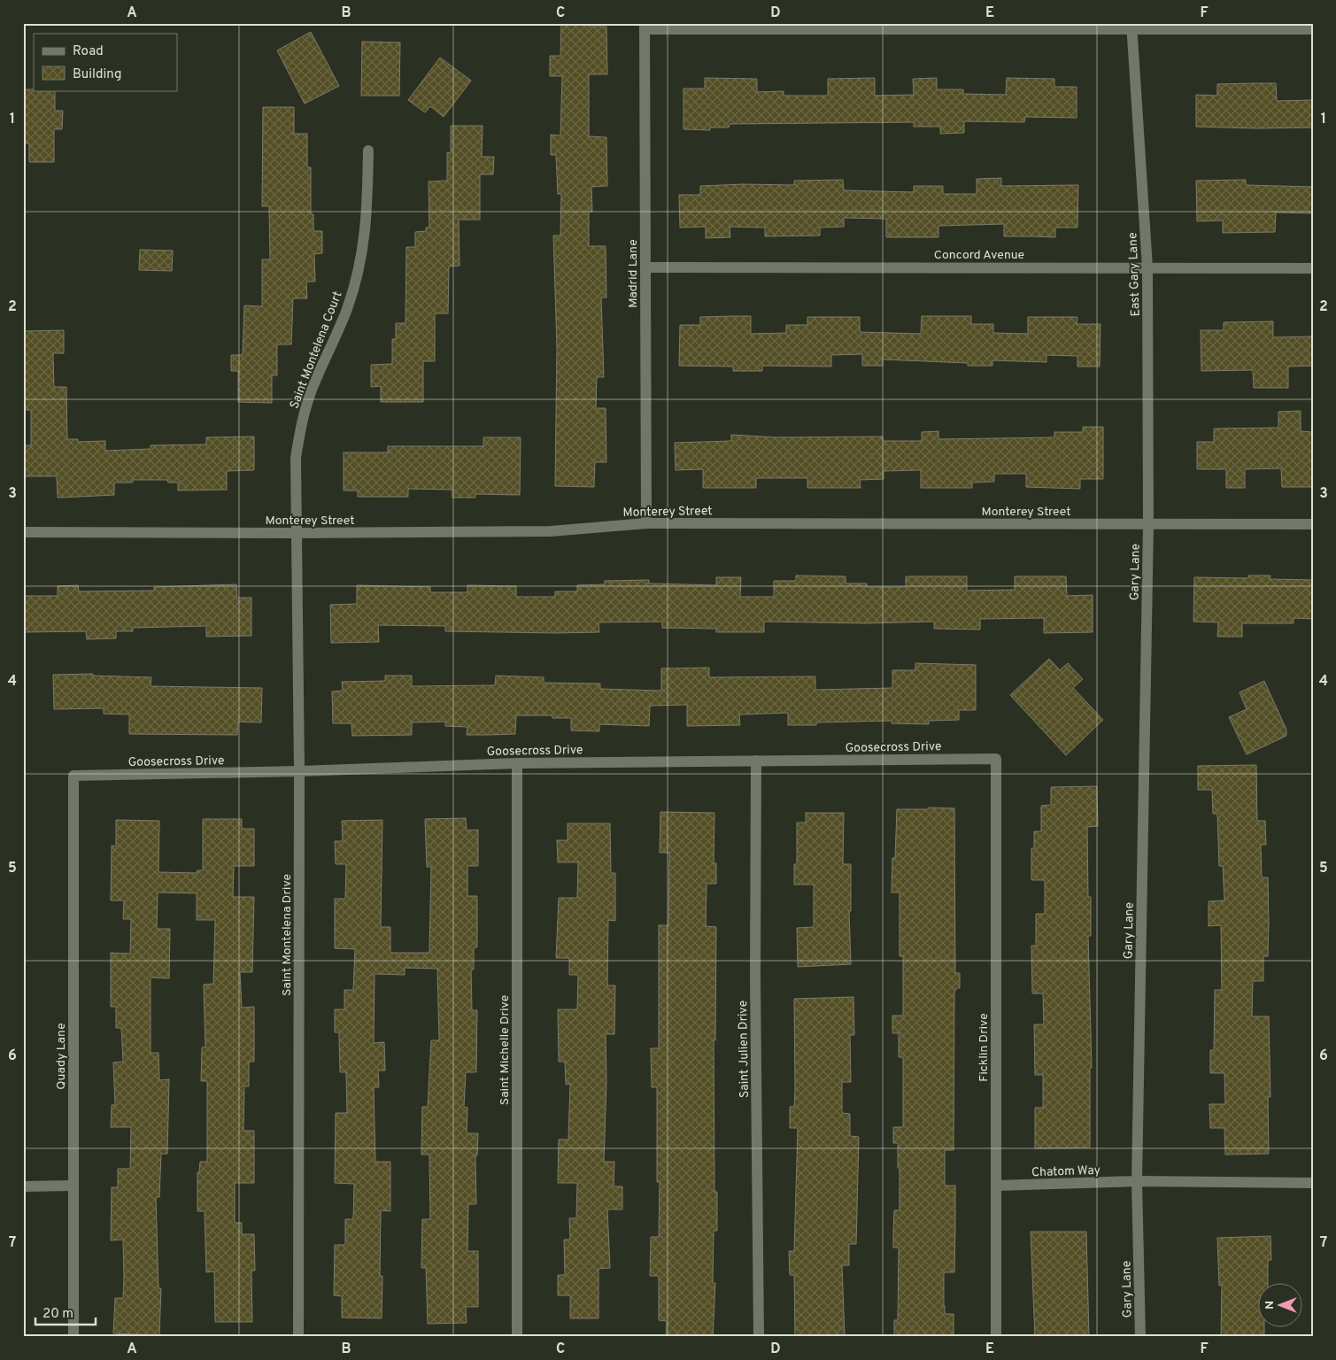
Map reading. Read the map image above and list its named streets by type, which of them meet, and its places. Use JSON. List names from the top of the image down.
{
  "streets": {
    "street": [
      "Concord Avenue",
      "Madrid Lane",
      "East Gary Lane",
      "Saint Montelena Court",
      "Monterey Street",
      "Gary Lane",
      "Goosecross Drive",
      "Saint Montelena Drive",
      "Ficklin Drive",
      "Saint Julien Drive",
      "Saint Michelle Drive",
      "Quady Lane",
      "Chatom Way"
    ]
  },
  "crossings": [
    ["Concord Avenue", "Madrid Lane"],
    ["Concord Avenue", "East Gary Lane"],
    ["Madrid Lane", "Monterey Street"],
    ["East Gary Lane", "Monterey Street"],
    ["East Gary Lane", "Gary Lane"],
    ["Saint Montelena Court", "Monterey Street"],
    ["Saint Montelena Court", "Saint Montelena Drive"],
    ["Monterey Street", "Gary Lane"],
    ["Monterey Street", "Saint Montelena Drive"],
    ["Gary Lane", "Chatom Way"],
    ["Goosecross Drive", "Saint Montelena Drive"],
    ["Goosecross Drive", "Ficklin Drive"],
    ["Goosecross Drive", "Saint Julien Drive"],
    ["Goosecross Drive", "Saint Michelle Drive"],
    ["Goosecross Drive", "Quady Lane"],
    ["Ficklin Drive", "Chatom Way"]
  ],
  "legend": ["Road", "Building"],
  "scale_bar": "20 m",
  "north": "left",
  "grid": {
    "columns": [
      "A",
      "B",
      "C",
      "D",
      "E",
      "F"
    ],
    "rows": [
      "1",
      "2",
      "3",
      "4",
      "5",
      "6",
      "7"
    ]
  }
}
